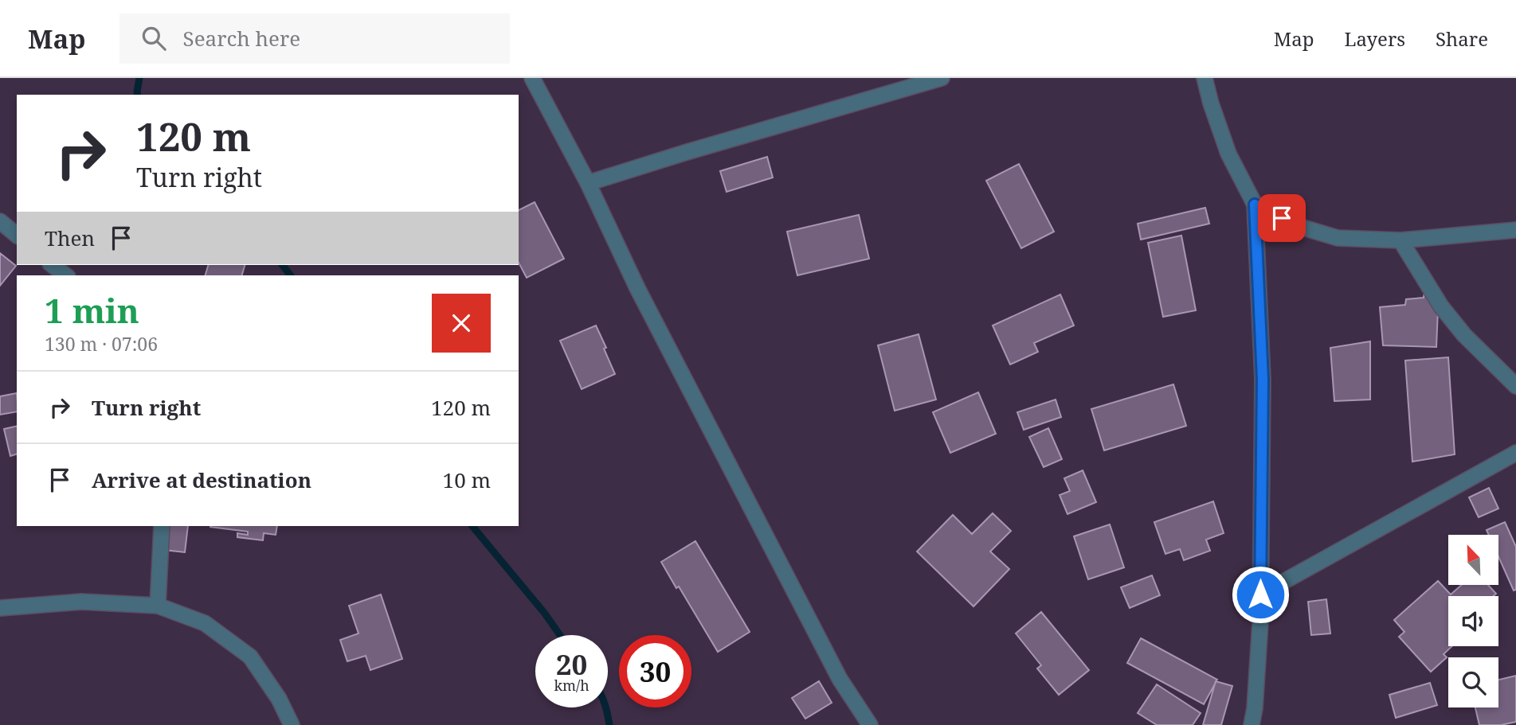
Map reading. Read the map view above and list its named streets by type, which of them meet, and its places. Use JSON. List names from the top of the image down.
{
  "north": "top left",
  "page": {
    "header": "Map",
    "search": "Search here",
    "nav": ["Map", "Layers", "Share"],
    "turn": ["120 m", "Turn right"],
    "then": "Then",
    "heading": ["1 min", "130 m · 07:06"],
    "list": [
      {
        "name": "Turn right",
        "value": "120 m"
      },
      {
        "name": "Arrive at destination",
        "value": "10 m"
      }
    ],
    "speed": "20 km/h",
    "limit": "30"
  }
}
